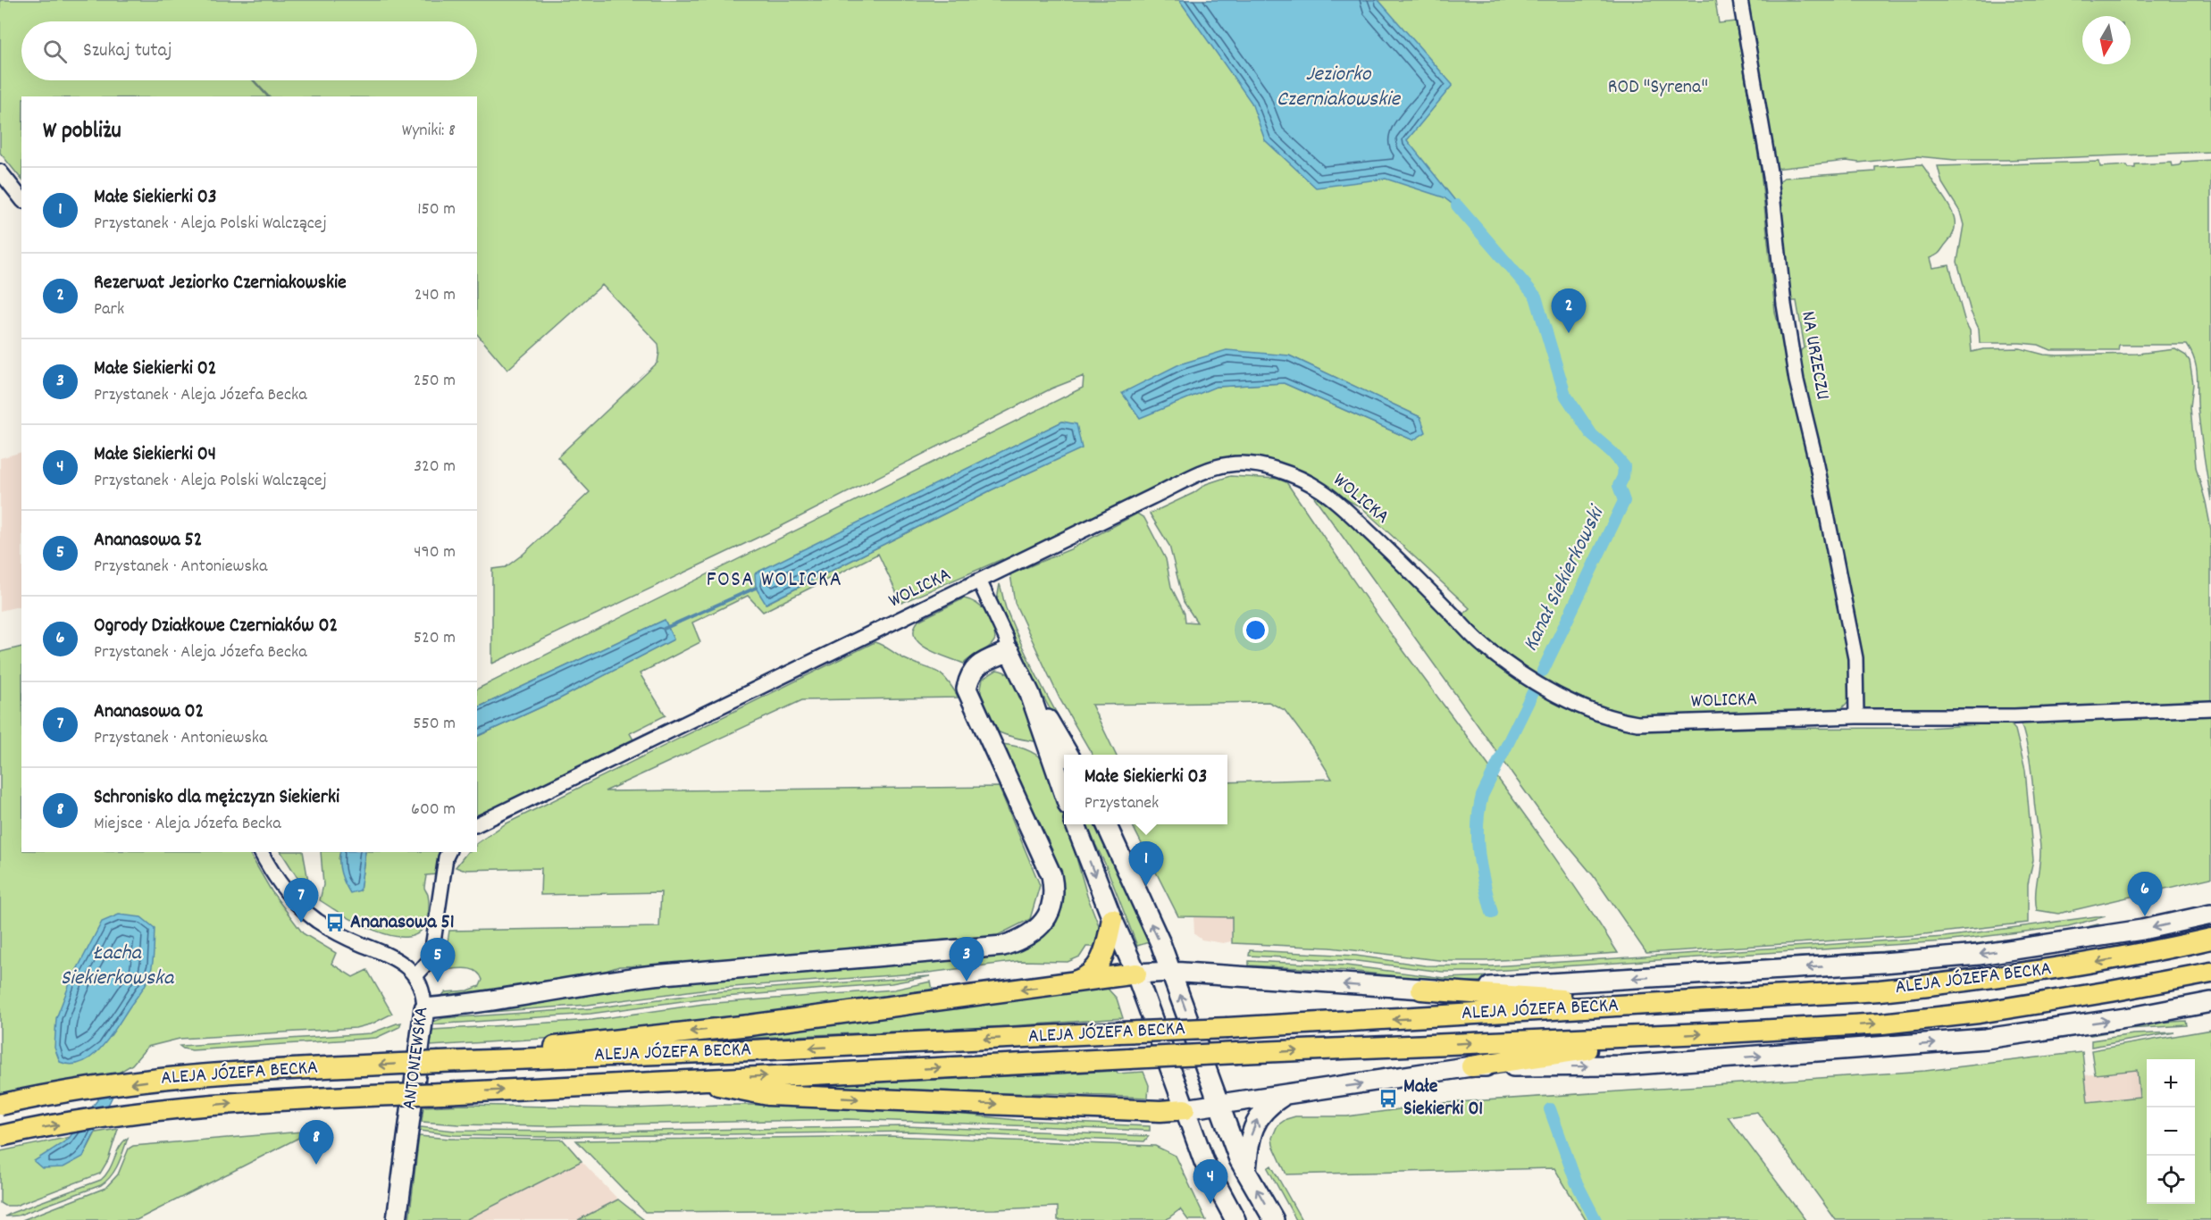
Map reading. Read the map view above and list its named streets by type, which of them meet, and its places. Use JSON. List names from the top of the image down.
{
  "streets": {
    "main road": ["ALEJA JÓZEFA BECKA", "ANTONIEWSKA"],
    "street": ["NA URZECZU", "WOLICKA"]
  },
  "crossings": [
    ["NA URZECZU", "WOLICKA"]
  ],
  "districts": ["FOSA WOLICKA"],
  "water": ["Jeziorko Czerniakowskie", "Kanał Siekierkowski", "Łacha Siekierkowska"],
  "parks": ["ROD \"Syrena\""],
  "places": {
    "bus stop": ["Ananasowa 51", "Małe Siekierki 01"]
  },
  "north": "bottom",
  "page": {
    "search": "Szukaj tutaj",
    "heading": ["W pobliżu", "Wyniki: 8"],
    "list": [
      {
        "mark": "1",
        "name": "Małe Siekierki 03",
        "note": "Przystanek · Aleja Polski Walczącej",
        "value": "150 m"
      },
      {
        "mark": "2",
        "name": "Rezerwat Jeziorko Czerniakowskie",
        "note": "Park",
        "value": "240 m"
      },
      {
        "mark": "3",
        "name": "Małe Siekierki 02",
        "note": "Przystanek · Aleja Józefa Becka",
        "value": "250 m"
      },
      {
        "mark": "4",
        "name": "Małe Siekierki 04",
        "note": "Przystanek · Aleja Polski Walczącej",
        "value": "320 m"
      },
      {
        "mark": "5",
        "name": "Ananasowa 52",
        "note": "Przystanek · Antoniewska",
        "value": "490 m"
      },
      {
        "mark": "6",
        "name": "Ogrody Działkowe Czerniaków 02",
        "note": "Przystanek · Aleja Józefa Becka",
        "value": "520 m"
      },
      {
        "mark": "7",
        "name": "Ananasowa 02",
        "note": "Przystanek · Antoniewska",
        "value": "550 m"
      },
      {
        "mark": "8",
        "name": "Schronisko dla mężczyzn Siekierki",
        "note": "Miejsce · Aleja Józefa Becka",
        "value": "600 m"
      }
    ],
    "pins": [
      "2",
      "1",
      "6",
      "7",
      "3",
      "5",
      "8",
      "4"
    ],
    "popup": ["Małe Siekierki 03", "Przystanek"],
    "map_buttons": ["+", "−"]
  }
}
